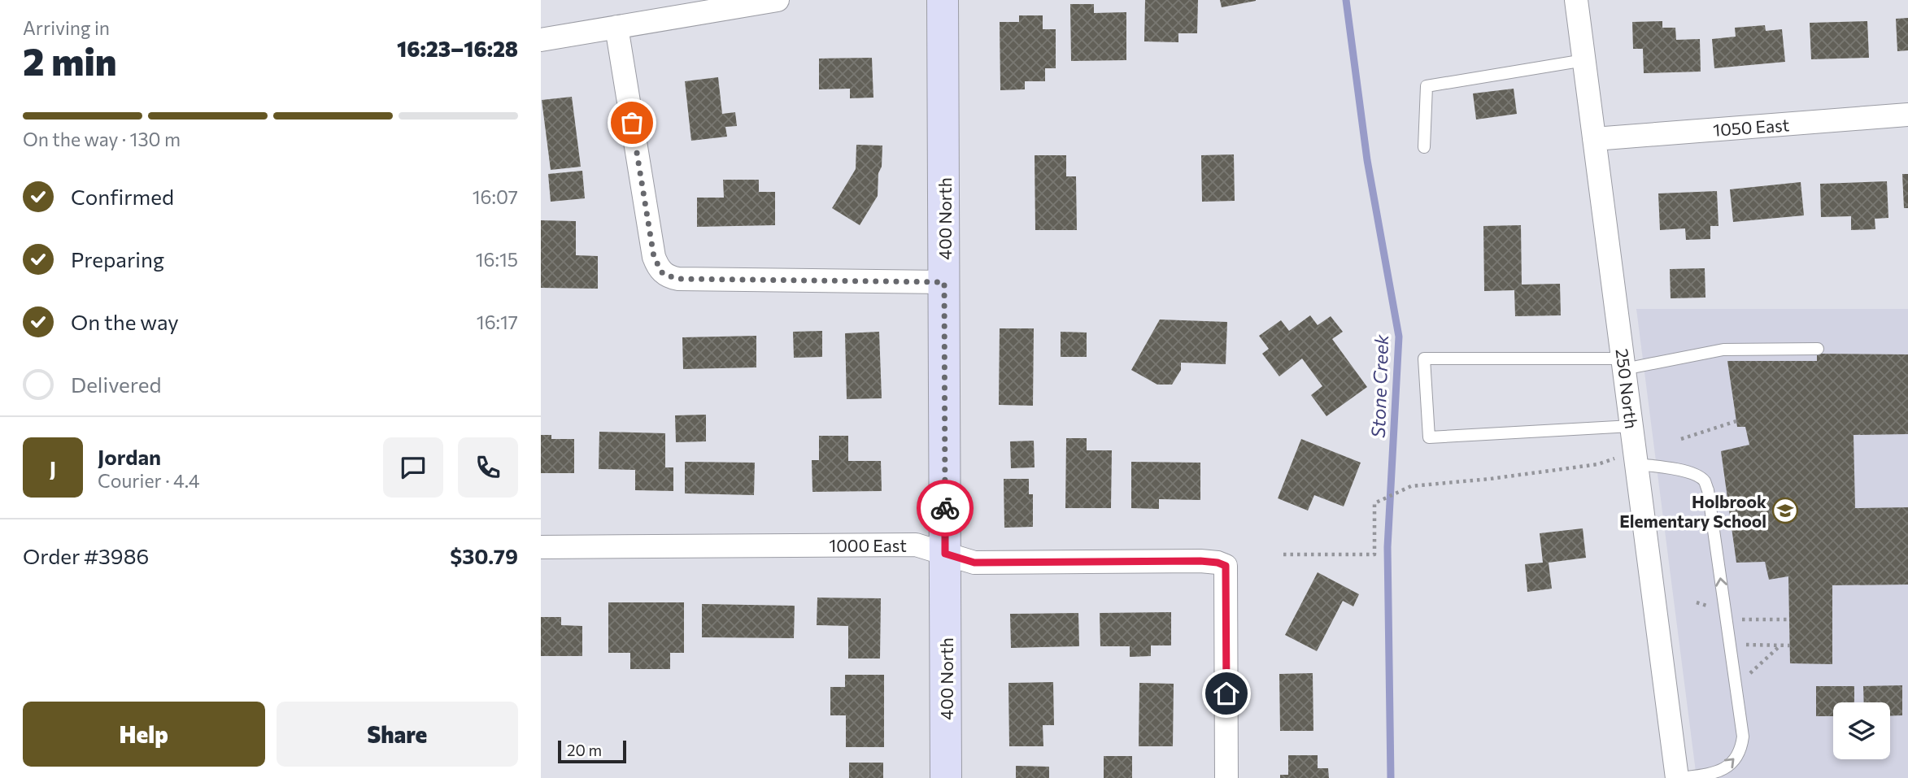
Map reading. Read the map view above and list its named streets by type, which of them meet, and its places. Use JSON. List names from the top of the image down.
{
  "streets": {
    "main road": ["400 North"],
    "street": ["1050 East", "250 North", "1000 East"]
  },
  "crossings": [
    ["1050 East", "250 North"],
    ["400 North", "1000 East"]
  ],
  "water": ["Stone Creek"],
  "places": {
    "school or university": ["Holbrook Elementary School"]
  },
  "scale_bar": "20 m",
  "page": {
    "heading": ["2 min", "Arriving in", "16:23–16:28"],
    "panel": [
      "Jordan",
      "Courier · 4.4",
      "Order #3986",
      "$30.79"
    ],
    "bar": "On the way · 130 m",
    "list": [
      ["Confirmed", "16:07"],
      ["Preparing", "16:15"],
      ["On the way", "16:17"],
      "Delivered"
    ],
    "round": "J",
    "buttons": ["Help", "Share"],
    "scale": "20 m"
  }
}
